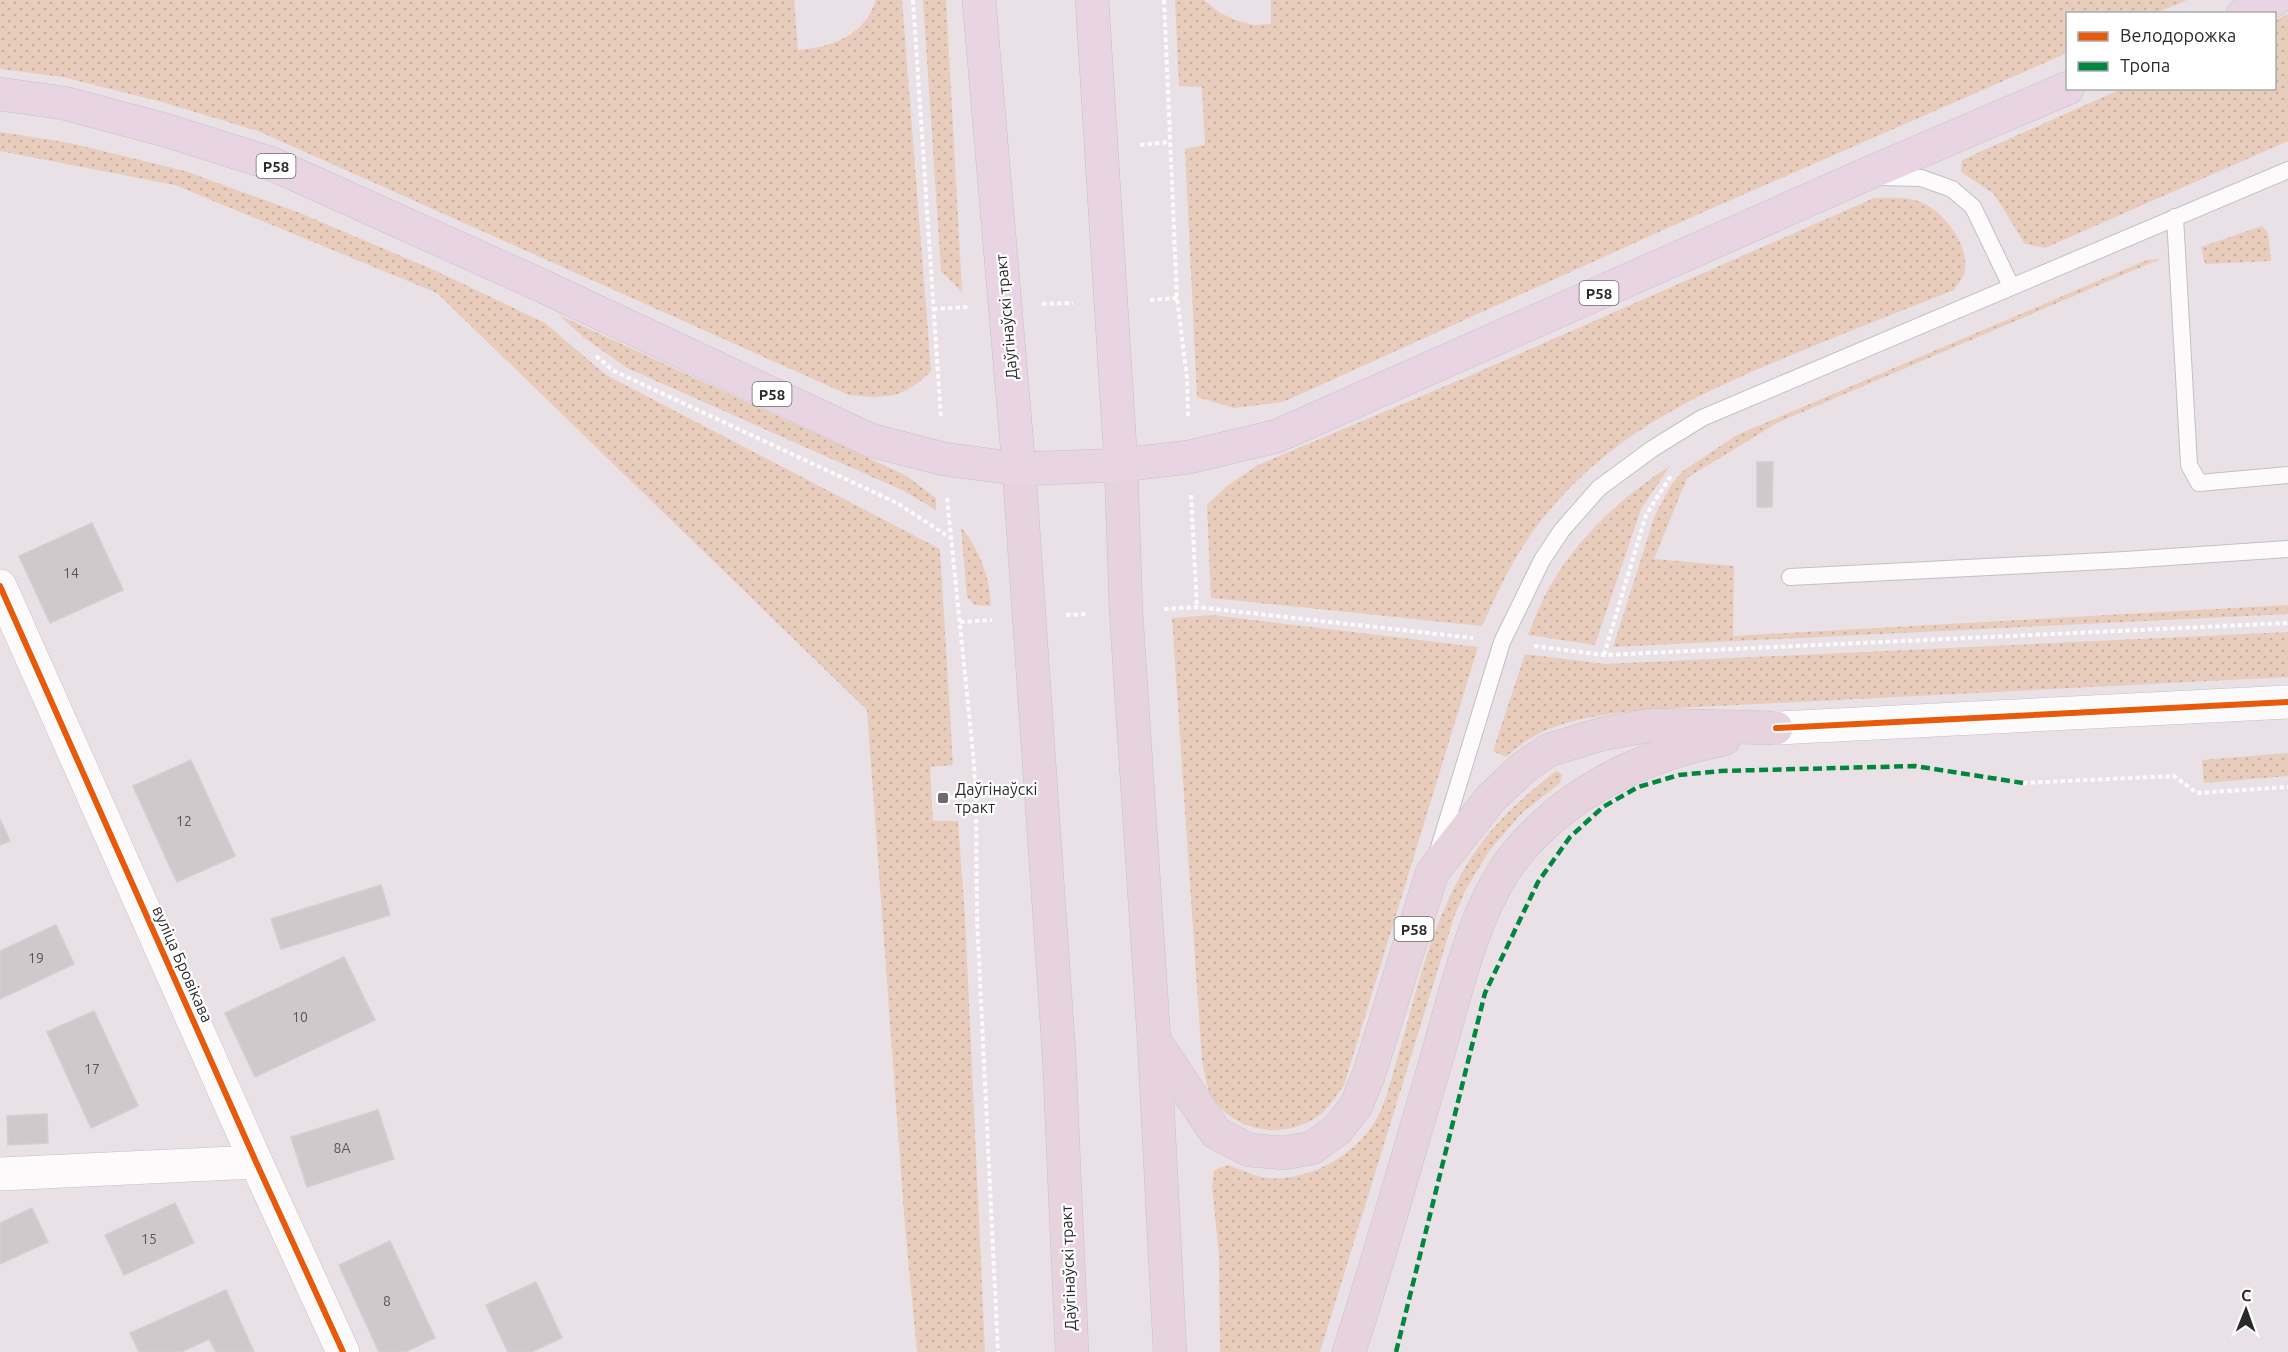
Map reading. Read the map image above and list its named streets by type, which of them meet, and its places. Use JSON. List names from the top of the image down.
{
  "streets": {
    "highway": ["Р58", "Даўгінаўскі тракт"],
    "street": ["вуліца Бровікава"]
  },
  "crossings": [
    ["Р58", "Даўгінаўскі тракт"]
  ],
  "places": {
    "transit": ["Даўгінаўскі тракт"]
  },
  "house_numbers": [
    "14",
    "12",
    "19",
    "10",
    "17",
    "8А",
    "15",
    "8"
  ],
  "legend": ["Велодорожка", "Тропа"],
  "north": "top"
}
